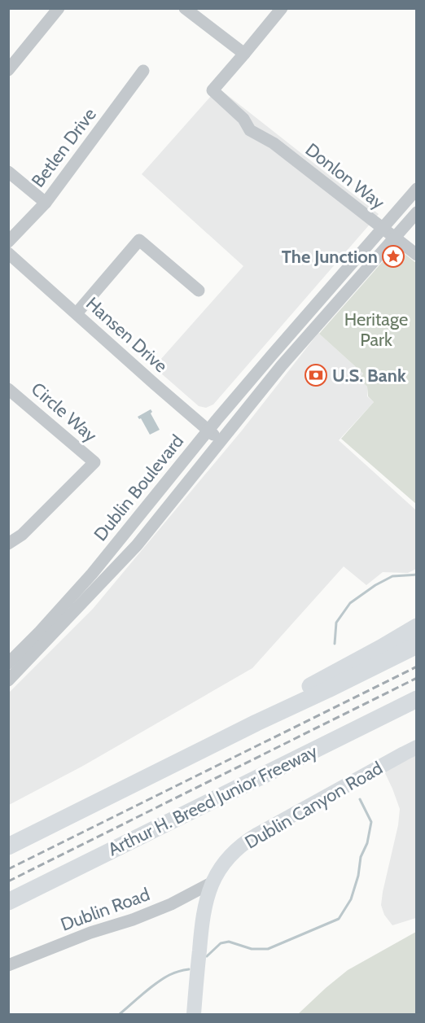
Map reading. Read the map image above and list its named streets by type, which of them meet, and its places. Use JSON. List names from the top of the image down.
{
  "streets": {
    "highway": ["Arthur H. Breed Junior Freeway"],
    "main road": ["Dublin Canyon Road"],
    "street": [
      "Betlen Drive",
      "Donlon Way",
      "Hansen Drive",
      "Circle Way",
      "Dublin Boulevard",
      "Dublin Road"
    ]
  },
  "crossings": [
    ["Donlon Way", "Dublin Boulevard"],
    ["Hansen Drive", "Dublin Boulevard"],
    ["Dublin Canyon Road", "Dublin Road"]
  ],
  "parks": ["Heritage Park"],
  "places": {
    "place": ["The Junction"],
    "bank": ["U.S. Bank"]
  }
}
